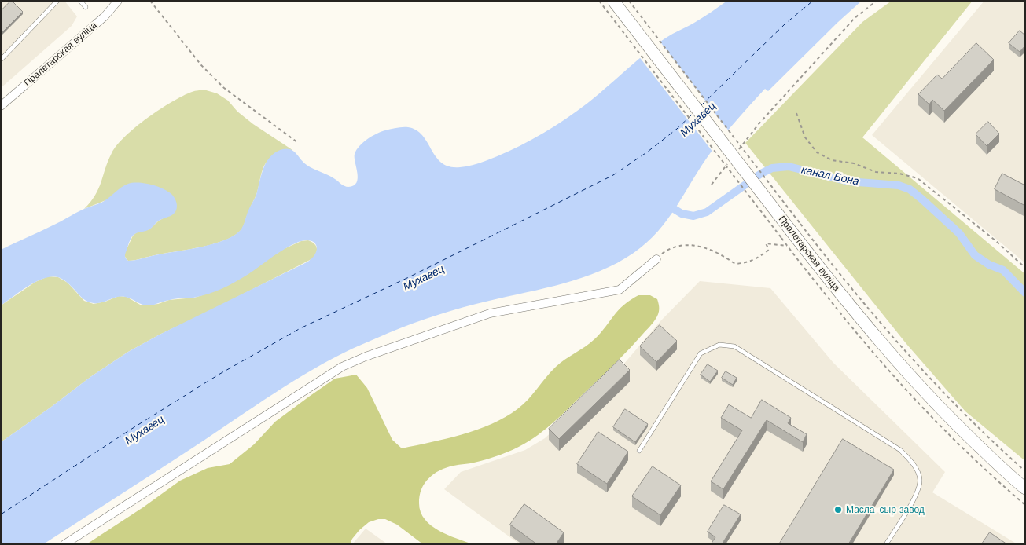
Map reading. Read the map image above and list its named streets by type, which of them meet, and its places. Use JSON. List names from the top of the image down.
{
  "streets": {
    "main road": ["Пралетарская вуліца"]
  },
  "water": ["Мухавец", "канал Бона"],
  "places": ["Масла-сыр завод"]
}
